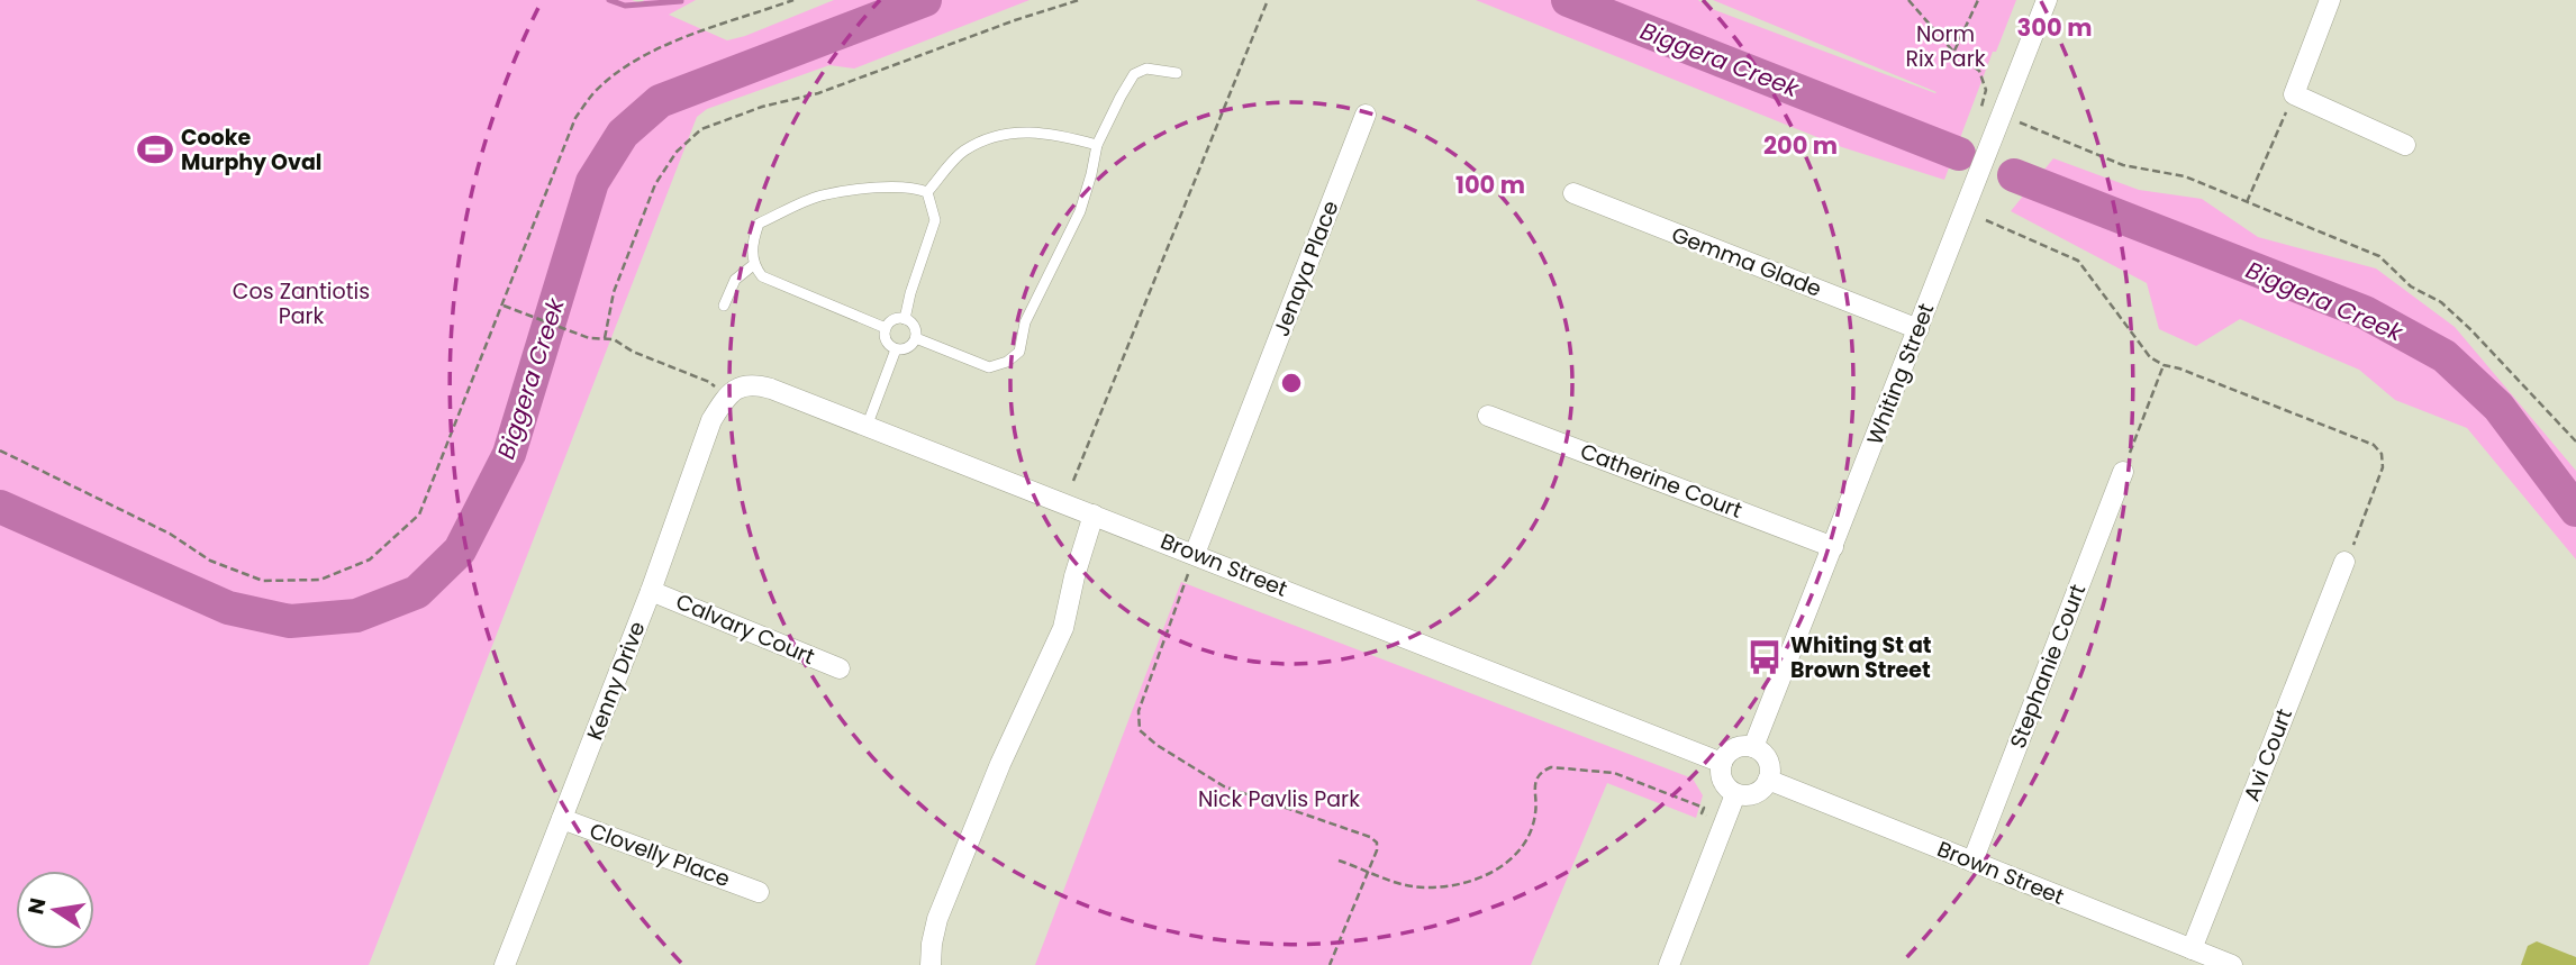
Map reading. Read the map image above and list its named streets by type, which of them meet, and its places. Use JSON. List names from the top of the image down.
{
  "streets": {
    "street": [
      "Gemma Glade",
      "Jenaya Place",
      "Whiting Street",
      "Catherine Court",
      "Brown Street",
      "Calvary Court",
      "Stephanie Court",
      "Kenny Drive",
      "Avi Court",
      "Clovelly Place"
    ]
  },
  "crossings": [
    ["Gemma Glade", "Whiting Street"],
    ["Jenaya Place", "Brown Street"],
    ["Whiting Street", "Catherine Court"],
    ["Whiting Street", "Brown Street"],
    ["Brown Street", "Stephanie Court"],
    ["Brown Street", "Kenny Drive"],
    ["Brown Street", "Avi Court"],
    ["Calvary Court", "Kenny Drive"],
    ["Kenny Drive", "Clovelly Place"]
  ],
  "water": ["Biggera Creek"],
  "parks": ["Norm Rix Park", "Cos Zantiotis Park", "Nick Pavlis Park"],
  "places": {
    "sports": ["Cooke Murphy Oval"],
    "bus stop": ["Whiting St at Brown Street"]
  },
  "north": "left",
  "rings": ["300 m", "200 m", "100 m"]
}
